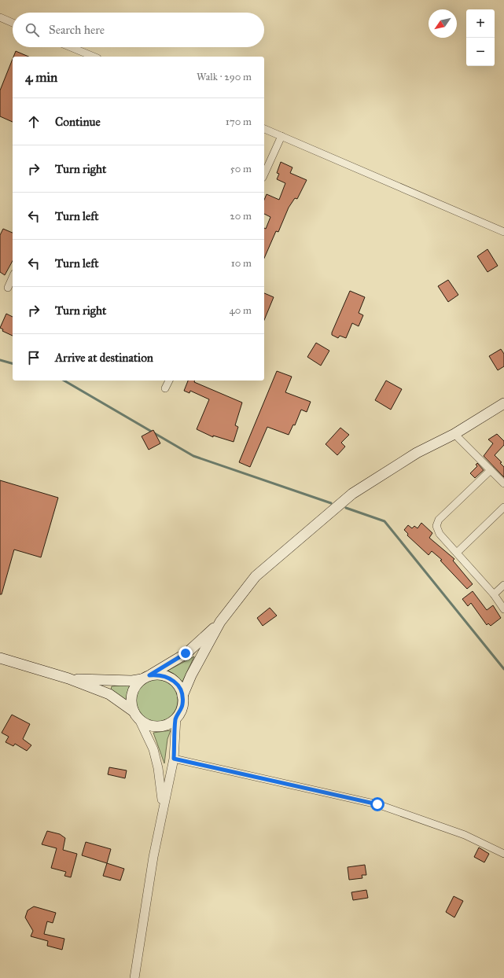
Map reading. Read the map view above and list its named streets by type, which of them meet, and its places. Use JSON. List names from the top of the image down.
{
  "north": "bottom left",
  "page": {
    "map_buttons": ["+", "−"],
    "search": "Search here",
    "heading": ["4 min", "Walk · 290 m"],
    "list": [
      ["Continue", "170 m"],
      ["Turn right", "50 m"],
      ["Turn left", "20 m"],
      ["Turn left", "10 m"],
      ["Turn right", "40 m"],
      "Arrive at destination"
    ]
  }
}
